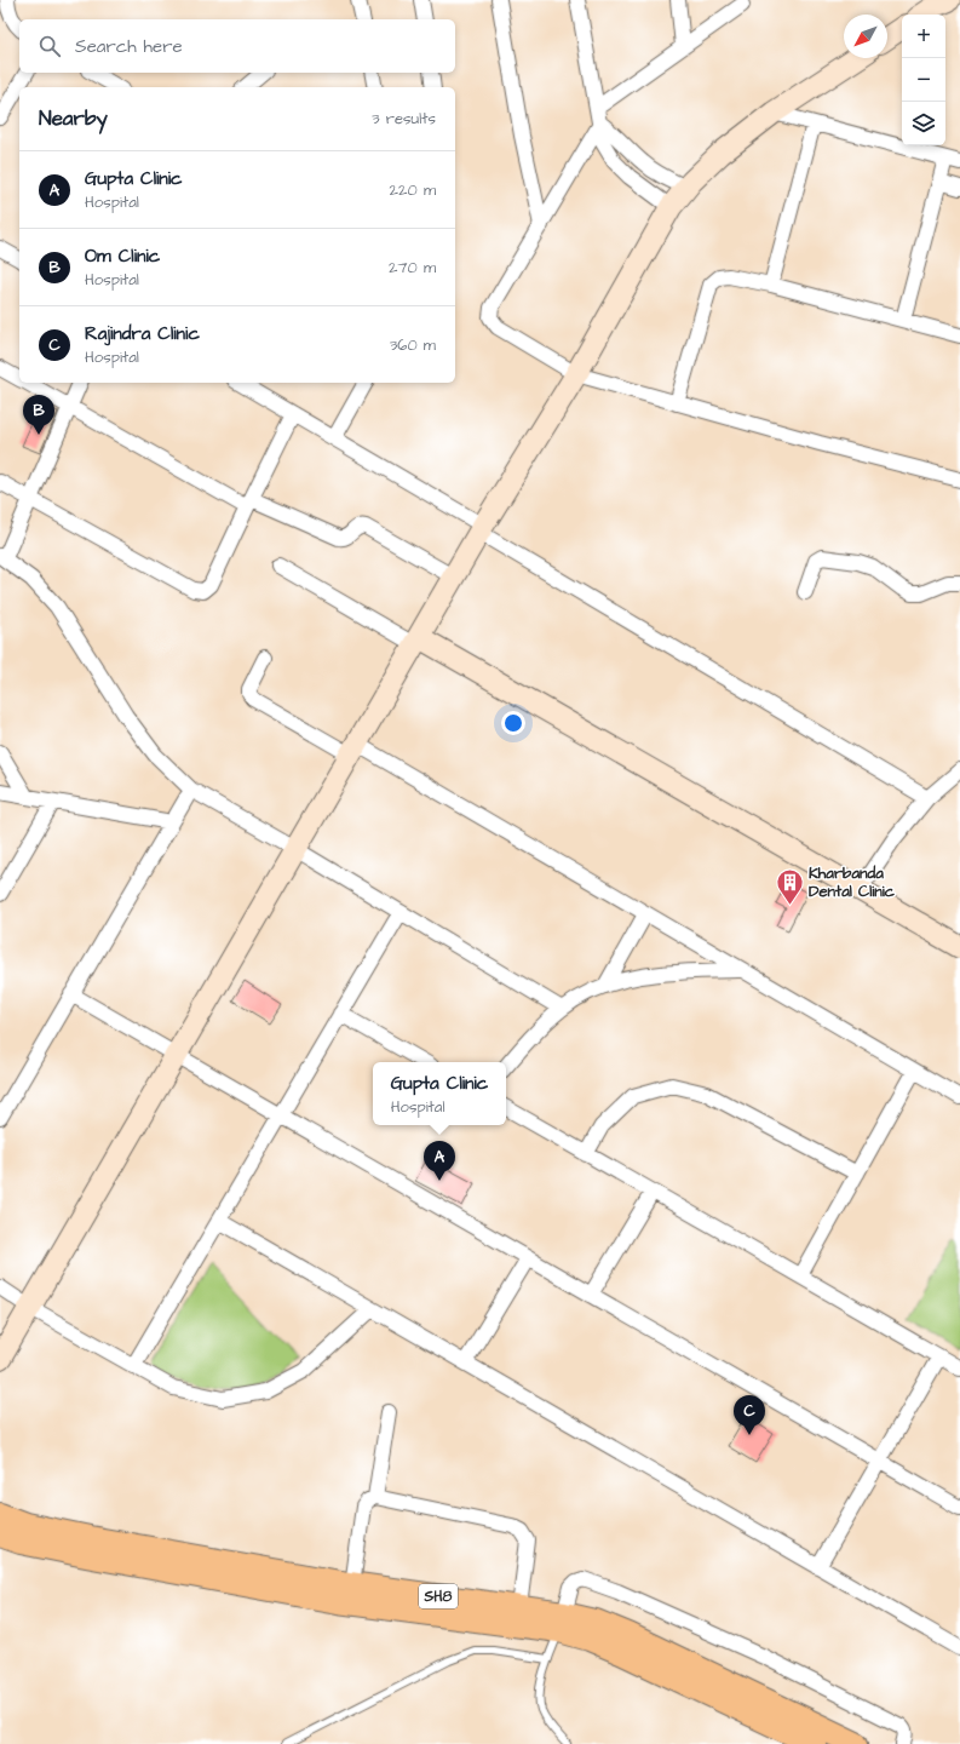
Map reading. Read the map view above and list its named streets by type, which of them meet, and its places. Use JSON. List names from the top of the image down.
{
  "streets": {
    "main road": ["SH8"]
  },
  "places": {
    "building": ["Kharbanda Dental Clinic"]
  },
  "north": "bottom left",
  "page": {
    "map_buttons": ["+", "−"],
    "search": "Search here",
    "heading": ["Nearby", "3 results"],
    "list": [
      {
        "mark": "A",
        "name": "Gupta Clinic",
        "note": "Hospital",
        "value": "220 m"
      },
      {
        "mark": "B",
        "name": "Om Clinic",
        "note": "Hospital",
        "value": "270 m"
      },
      {
        "mark": "C",
        "name": "Rajindra Clinic",
        "note": "Hospital",
        "value": "360 m"
      }
    ],
    "pins": ["B", "A", "C"],
    "popup": ["Gupta Clinic", "Hospital"]
  }
}
